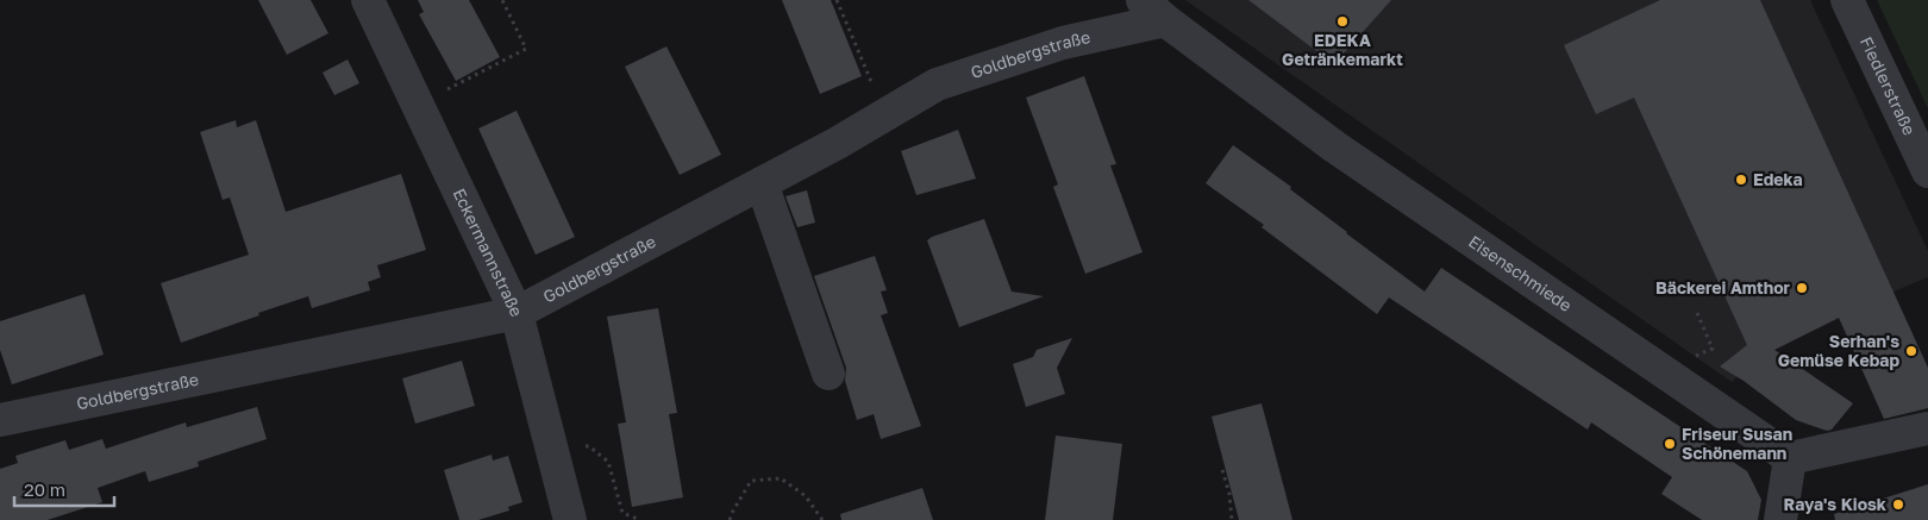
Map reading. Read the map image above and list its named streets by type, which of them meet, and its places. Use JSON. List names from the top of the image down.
{
  "streets": {
    "street": [
      "Goldbergstraße",
      "Fiedlerstraße",
      "Eckermannstraße",
      "Eisenschmiede"
    ]
  },
  "crossings": [
    ["Goldbergstraße", "Eckermannstraße"],
    ["Goldbergstraße", "Eisenschmiede"]
  ],
  "places": [
    "EDEKA Getränkemarkt",
    "Edeka",
    "Bäckerei Amthor",
    "Serhan's Gemüse Kebap",
    "Friseur Susan Schönemann",
    "Raya's Kiosk"
  ],
  "scale_bar": "20 m"
}
